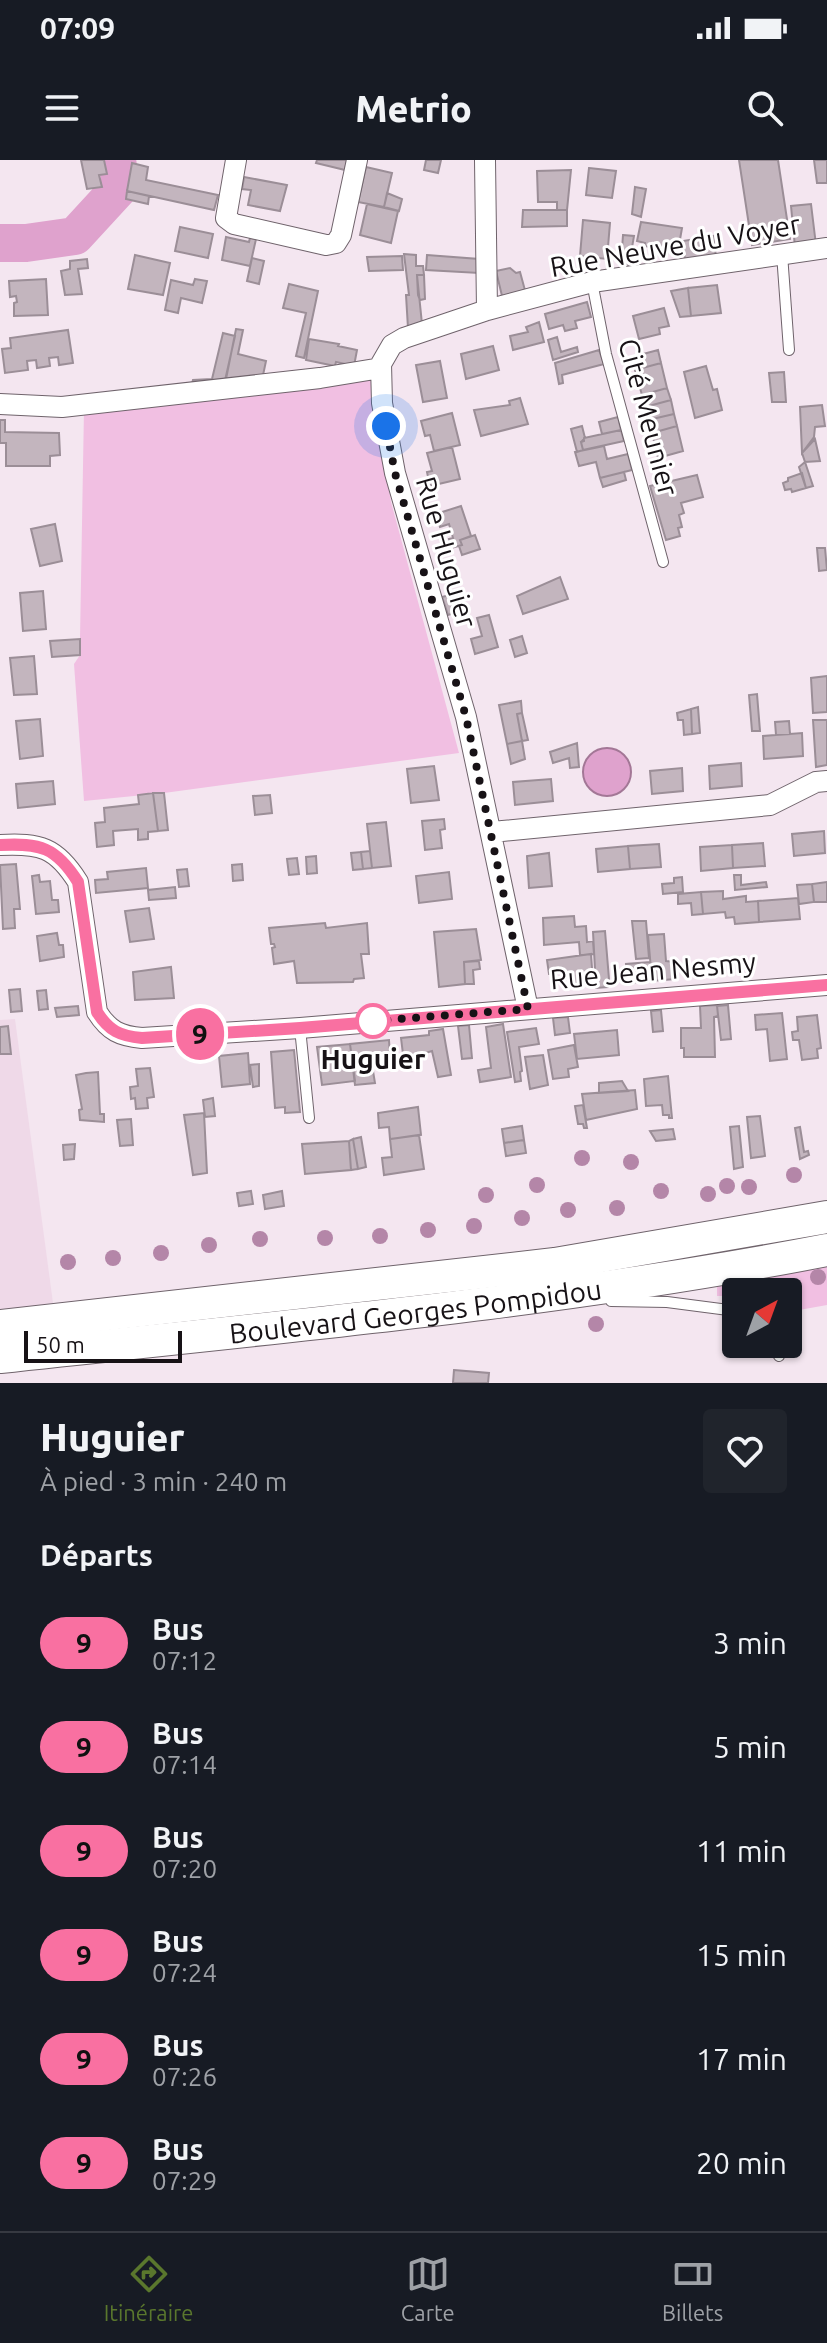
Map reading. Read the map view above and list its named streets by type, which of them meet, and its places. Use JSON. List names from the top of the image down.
{
  "streets": {
    "main road": ["Boulevard Georges Pompidou"],
    "street": ["Rue Neuve du Voyer", "Rue Huguier", "Rue Jean Nesmy"],
    "lane": ["Cité Meunier"]
  },
  "crossings": [
    ["Rue Neuve du Voyer", "Cité Meunier"],
    ["Rue Huguier", "Rue Jean Nesmy"]
  ],
  "places": ["Huguier"],
  "lines": ["bus line 9"],
  "scale_bar": "50 m",
  "north": "top right",
  "page": {
    "status": "07:09",
    "header": "Metrio",
    "on_map": "9",
    "scale": "50 m",
    "heading": [
      ["Huguier", "À pied · 3 min · 240 m"],
      "Départs"
    ],
    "list": [
      {
        "mark": "9",
        "name": "Bus",
        "note": "07:12",
        "value": "3 min"
      },
      {
        "mark": "9",
        "name": "Bus",
        "note": "07:14",
        "value": "5 min"
      },
      {
        "mark": "9",
        "name": "Bus",
        "note": "07:20",
        "value": "11 min"
      },
      {
        "mark": "9",
        "name": "Bus",
        "note": "07:24",
        "value": "15 min"
      },
      {
        "mark": "9",
        "name": "Bus",
        "note": "07:26",
        "value": "17 min"
      },
      {
        "mark": "9",
        "name": "Bus",
        "note": "07:29",
        "value": "20 min"
      }
    ],
    "tabs": ["Itinéraire", "Carte", "Billets"]
  }
}
